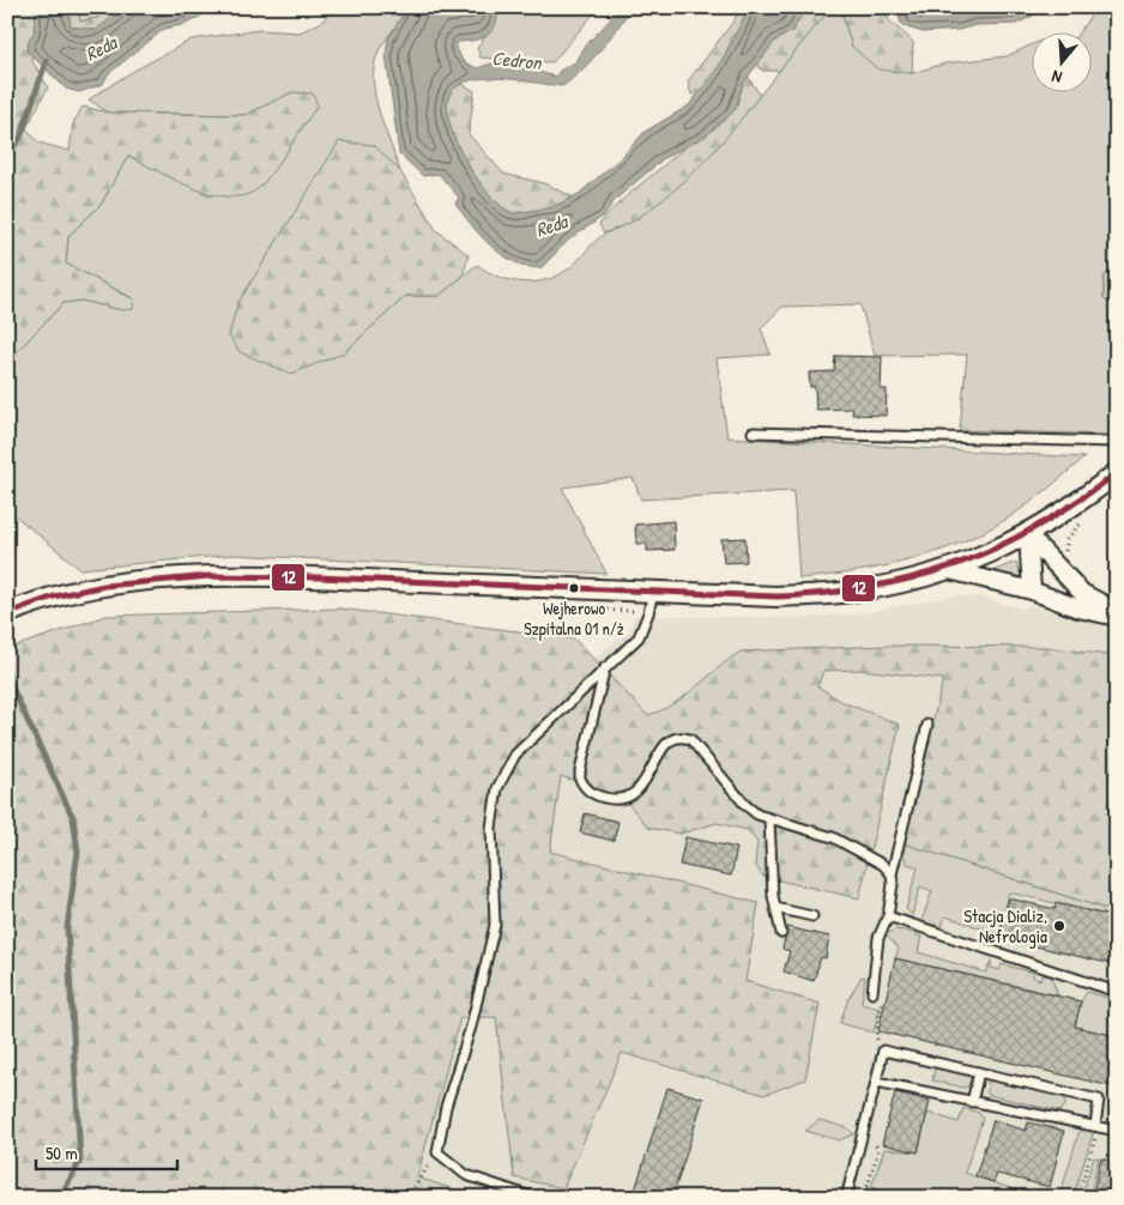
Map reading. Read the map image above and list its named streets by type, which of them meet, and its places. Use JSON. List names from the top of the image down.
{
  "water": ["Reda", "Cedron"],
  "places": ["Wejherowo Szpitalna 01 n/ż", "Stacja Dializ, Nefrologia"],
  "lines": ["transit line 12"],
  "scale_bar": "50 m",
  "north": "bottom"
}
